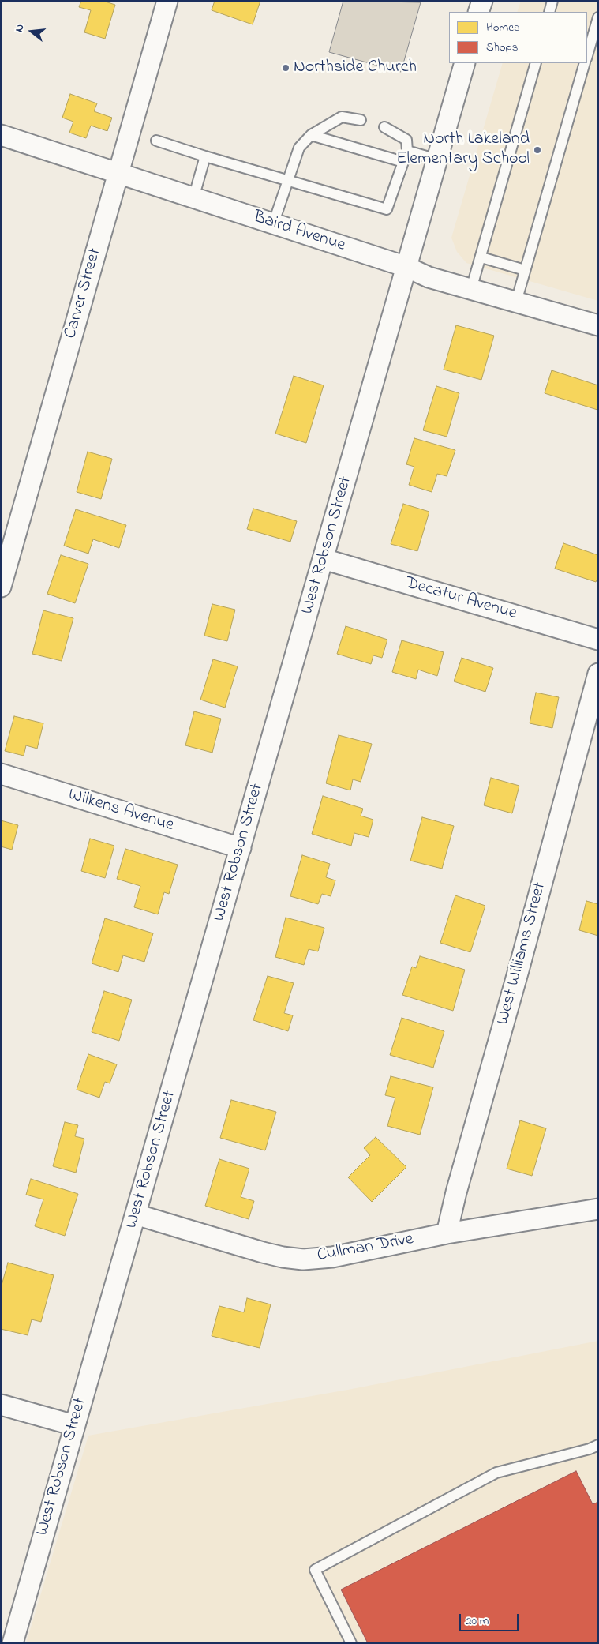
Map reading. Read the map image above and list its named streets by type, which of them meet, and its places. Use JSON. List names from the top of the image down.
{
  "streets": {
    "street": [
      "Baird Avenue",
      "Carver Street",
      "West Robson Street",
      "Decatur Avenue",
      "Wilkens Avenue",
      "West Williams Street",
      "Cullman Drive"
    ]
  },
  "crossings": [
    ["Baird Avenue", "Carver Street"],
    ["Baird Avenue", "West Robson Street"],
    ["West Robson Street", "Decatur Avenue"],
    ["West Robson Street", "Wilkens Avenue"],
    ["West Robson Street", "Cullman Drive"],
    ["West Williams Street", "Cullman Drive"]
  ],
  "places": ["Northside Church", "North Lakeland Elementary School"],
  "legend": ["Homes", "Shops"],
  "scale_bar": "20 m",
  "north": "left"
}
